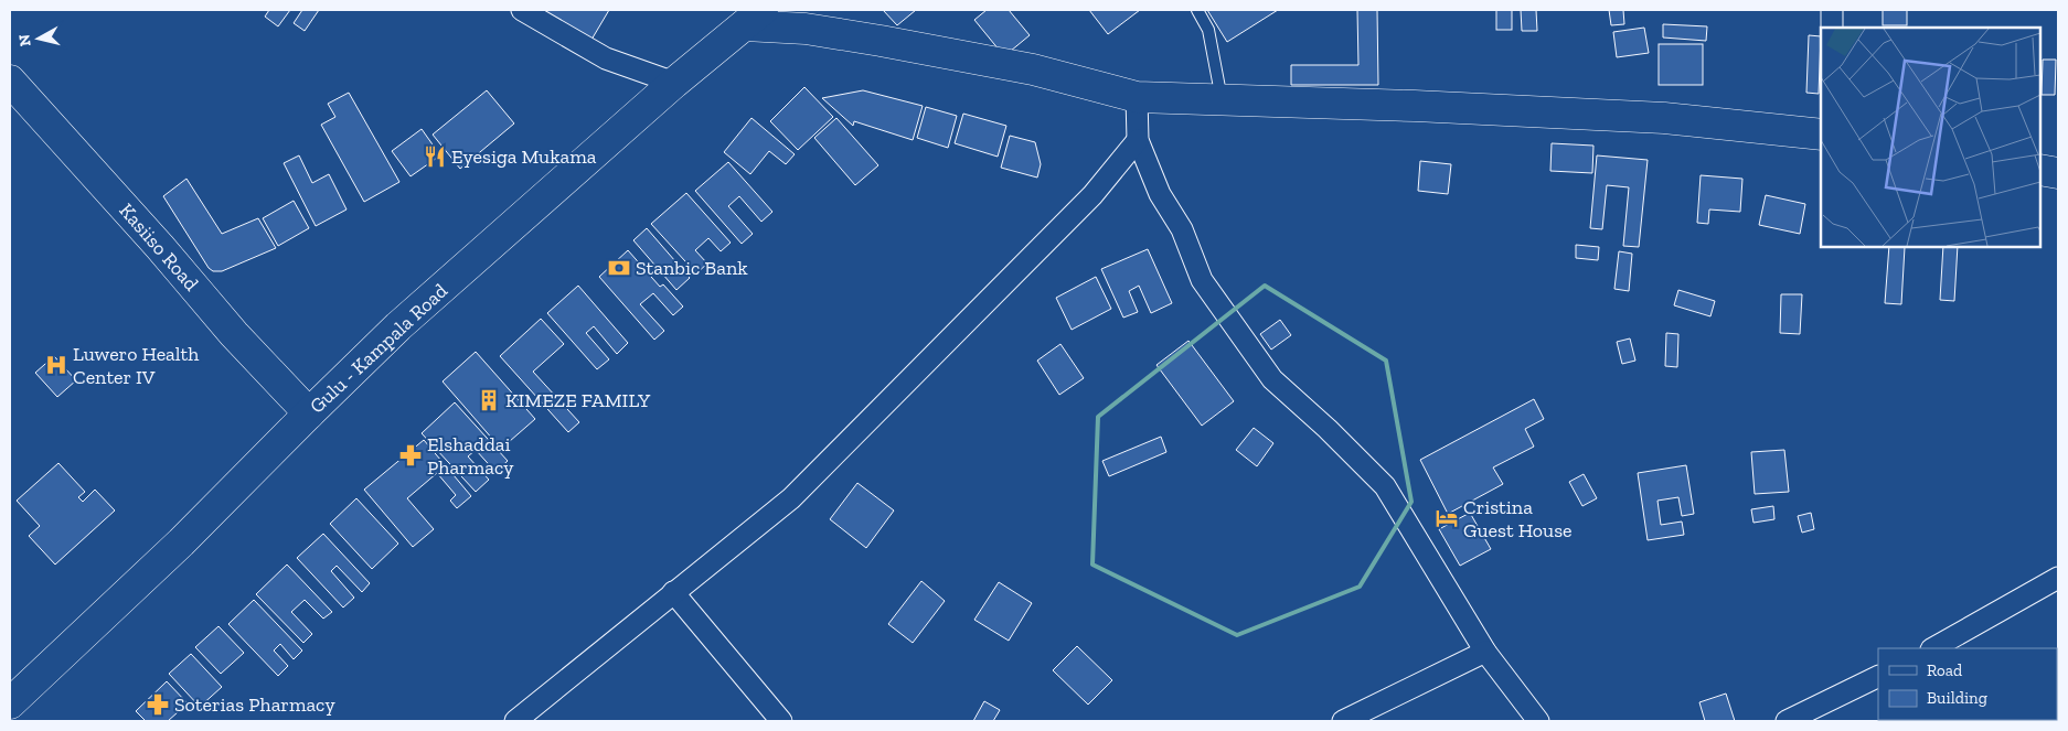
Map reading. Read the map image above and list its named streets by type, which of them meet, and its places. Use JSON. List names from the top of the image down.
{
  "streets": {
    "main road": ["Kasiiso Road", "Gulu - Kampala Road"]
  },
  "crossings": [
    ["Kasiiso Road", "Gulu - Kampala Road"]
  ],
  "places": {
    "restaurant": ["Eyesiga Mukama"],
    "bank": ["Stanbic Bank"],
    "hospital": ["Luwero Health Center IV"],
    "building": ["KIMEZE FAMILY"],
    "pharmacy": ["Elshaddai Pharmacy", "Soterias Pharmacy"],
    "hotel": ["Cristina Guest House"]
  },
  "legend": ["Road", "Building"],
  "north": "left"
}
